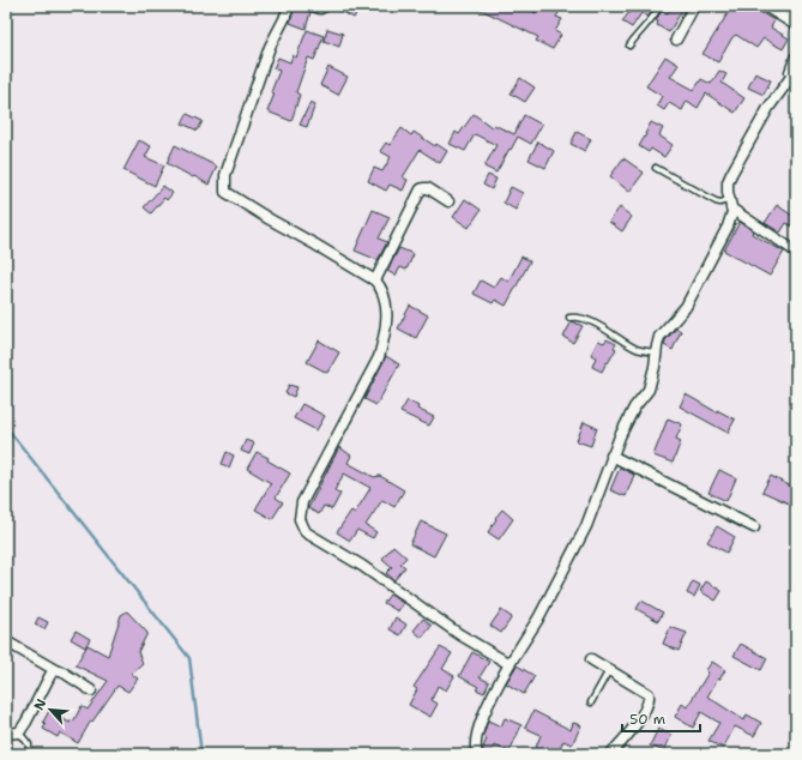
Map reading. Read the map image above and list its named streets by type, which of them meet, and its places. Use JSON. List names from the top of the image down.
{
  "scale_bar": "50 m",
  "north": "top left"
}
